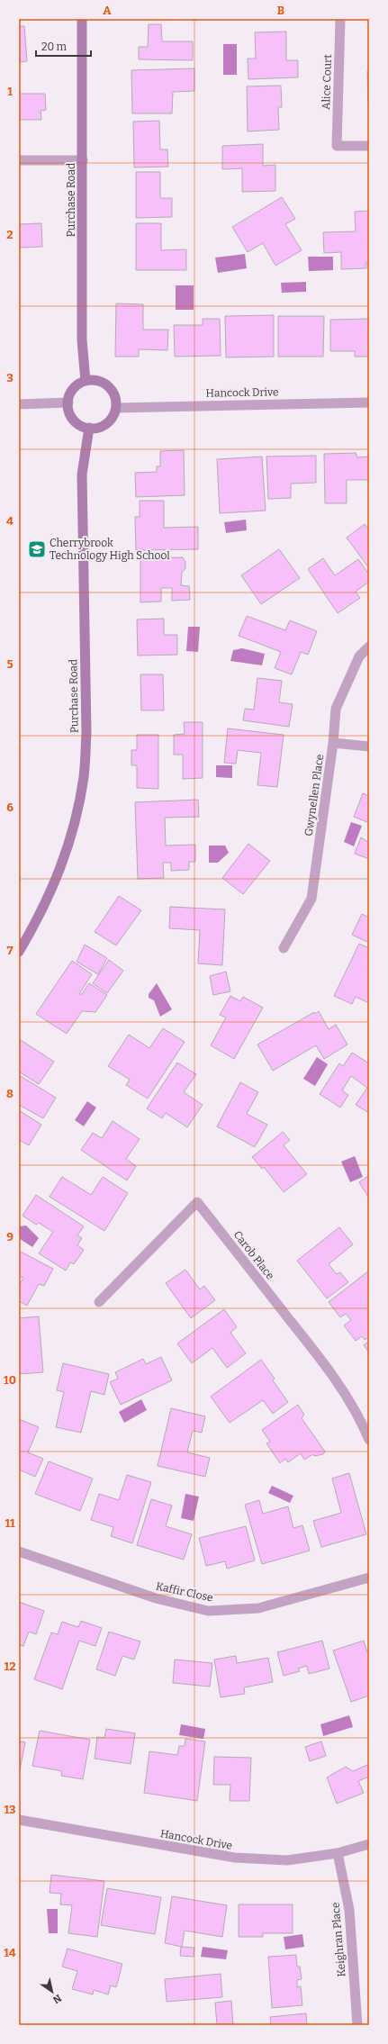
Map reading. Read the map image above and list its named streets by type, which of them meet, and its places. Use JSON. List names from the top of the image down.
{
  "streets": {
    "main road": ["Purchase Road"],
    "street": [
      "Alice Court",
      "Hancock Drive",
      "Gwynellen Place",
      "Carob Place",
      "Kaffir Close",
      "Keighran Place"
    ]
  },
  "crossings": [
    ["Purchase Road", "Hancock Drive"],
    ["Hancock Drive", "Keighran Place"]
  ],
  "places": {
    "school or university": ["Cherrybrook Technology High School"]
  },
  "scale_bar": "20 m",
  "north": "bottom right",
  "grid": {
    "columns": ["A", "B"],
    "rows": [
      "1",
      "2",
      "3",
      "4",
      "5",
      "6",
      "7",
      "8",
      "9",
      "10",
      "11",
      "12",
      "13",
      "14"
    ]
  }
}
